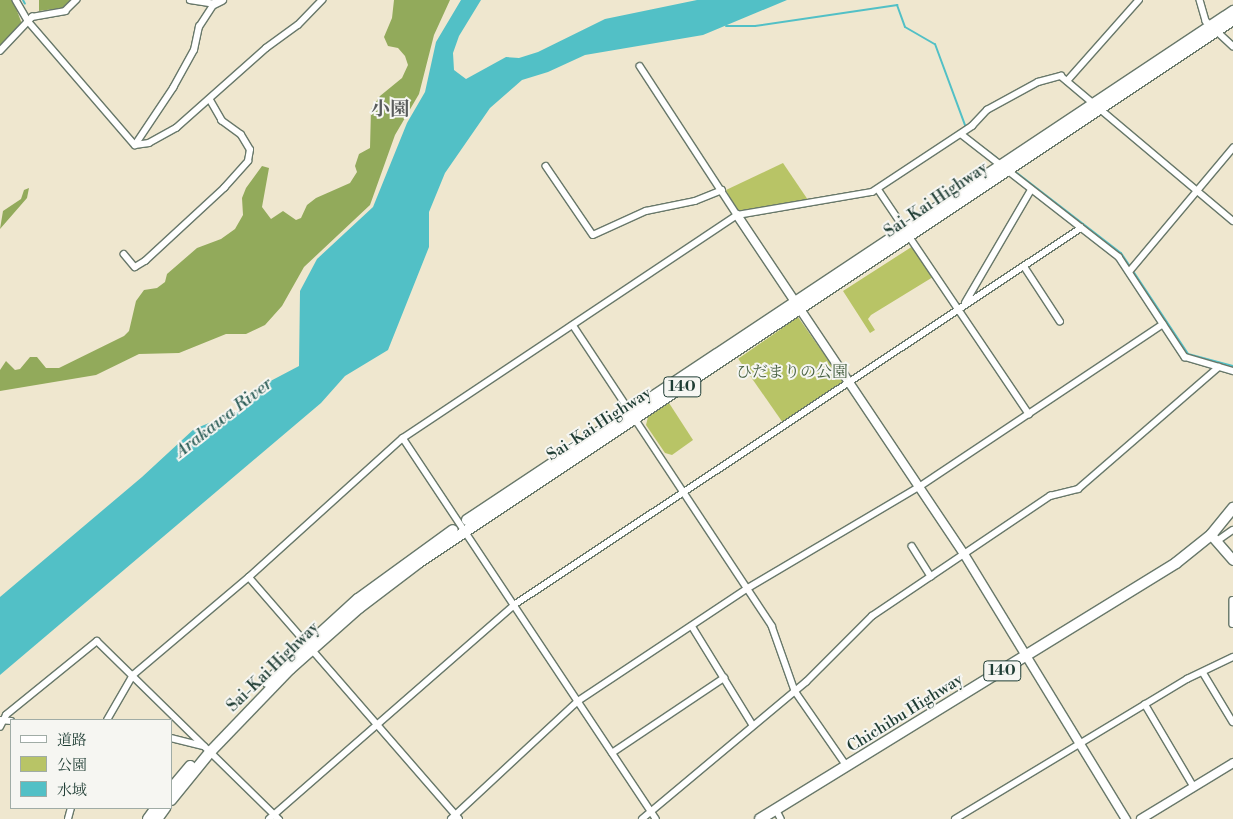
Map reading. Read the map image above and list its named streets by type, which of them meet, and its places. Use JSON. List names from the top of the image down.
{
  "streets": {
    "highway": ["Sai-Kai Highway", "140", "Chichibu Highway"]
  },
  "districts": ["小園"],
  "water": ["Arakawa River"],
  "parks": ["ひだまりの公園"],
  "legend": ["道路", "公園", "水域"]
}
